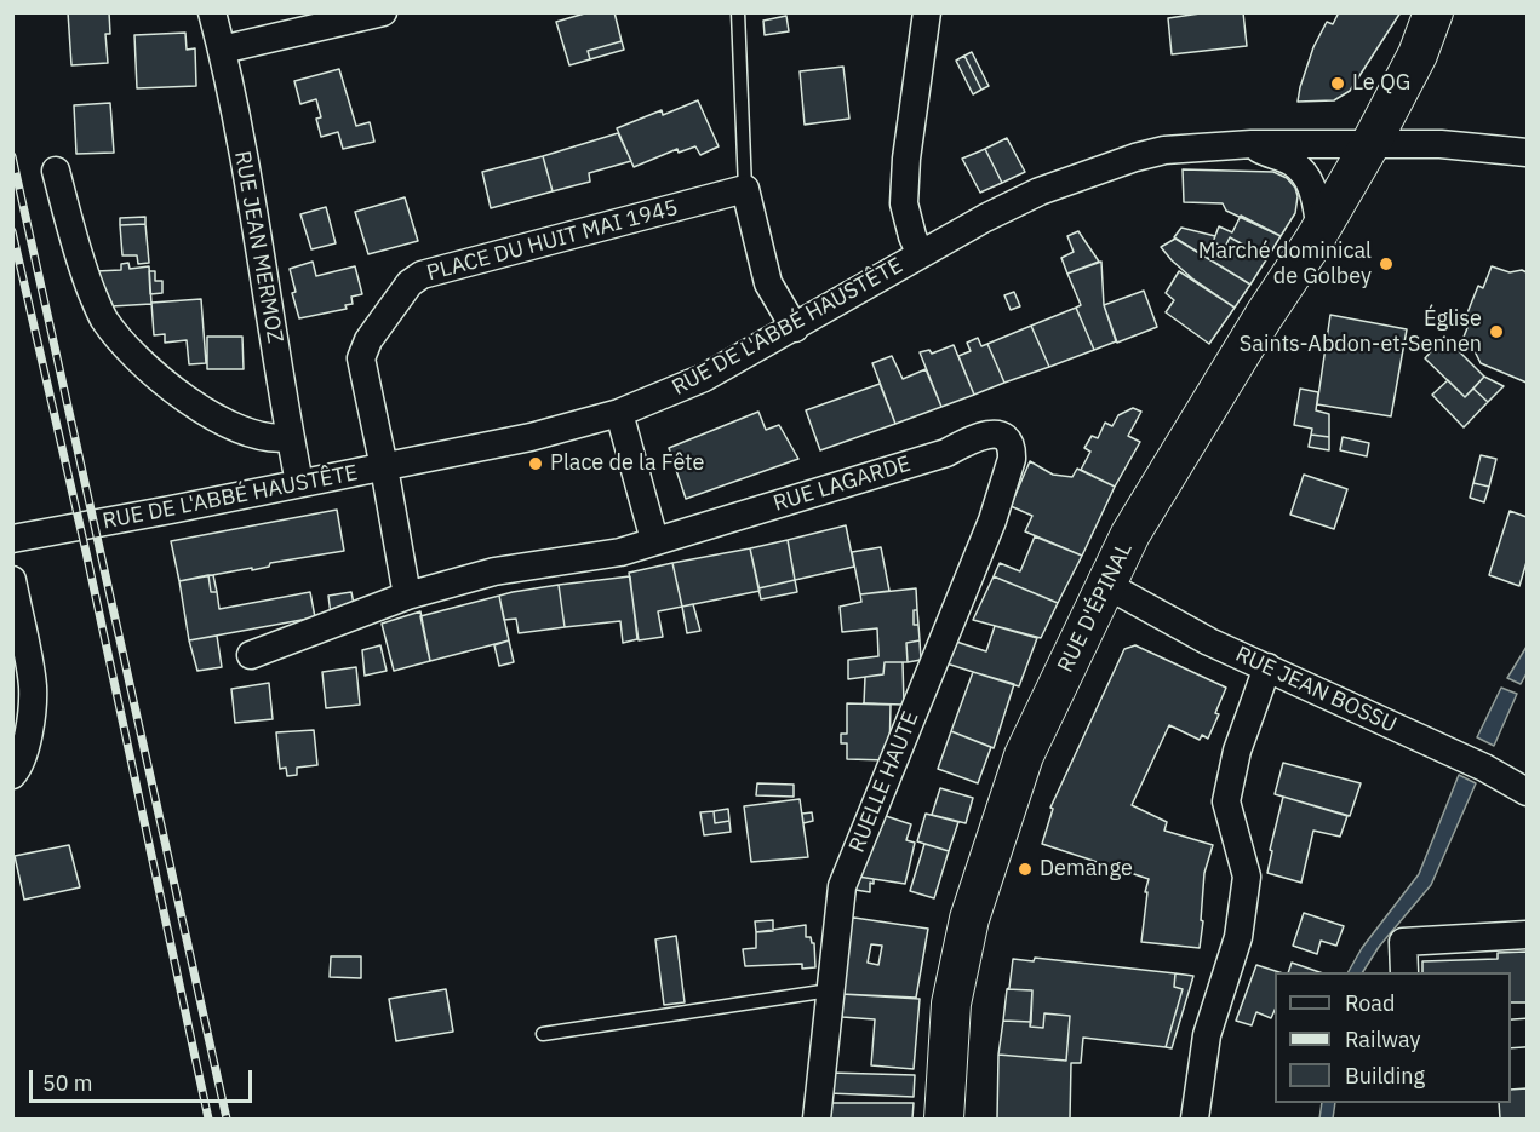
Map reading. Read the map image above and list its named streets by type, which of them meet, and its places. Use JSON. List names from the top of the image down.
{
  "streets": {
    "main road": ["RUE D'ÉPINAL"],
    "street": [
      "PLACE DU HUIT MAI 1945",
      "RUE JEAN MERMOZ",
      "RUE DE L'ABBÉ HAUSTÊTE",
      "RUE LAGARDE",
      "RUE JEAN BOSSU",
      "RUELLE HAUTE"
    ]
  },
  "crossings": [
    ["PLACE DU HUIT MAI 1945", "RUE DE L'ABBÉ HAUSTÊTE"],
    ["RUE JEAN MERMOZ", "RUE DE L'ABBÉ HAUSTÊTE"],
    ["RUE DE L'ABBÉ HAUSTÊTE", "RUE D'ÉPINAL"],
    ["RUE LAGARDE", "RUELLE HAUTE"],
    ["RUE D'ÉPINAL", "RUE JEAN BOSSU"]
  ],
  "places": [
    "Le QG",
    "Marché dominical de Golbey",
    "Église Saints-Abdon-et-Sennen",
    "Place de la Fête",
    "Demange"
  ],
  "legend": ["Road", "Railway", "Building"],
  "scale_bar": "50 m"
}
